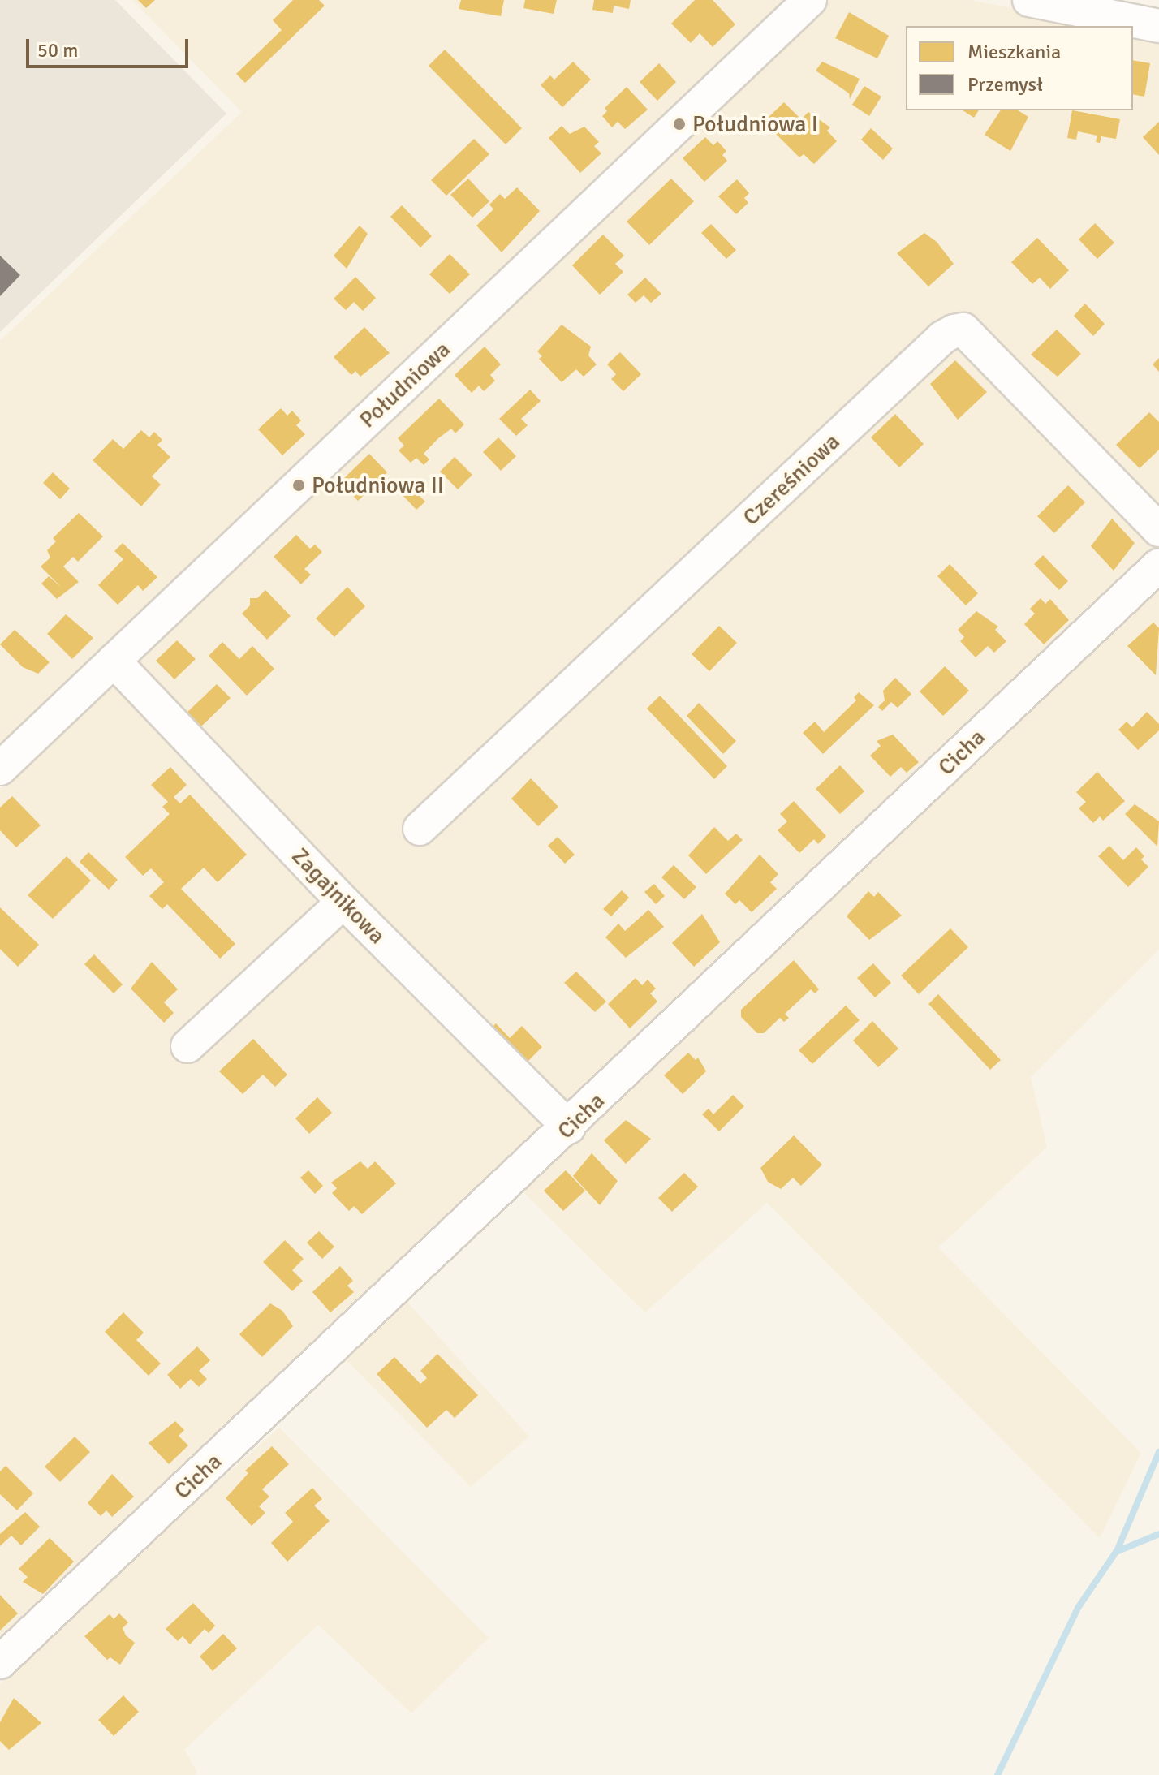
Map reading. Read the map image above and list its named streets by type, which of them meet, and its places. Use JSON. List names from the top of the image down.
{
  "streets": {
    "street": [
      "Południowa",
      "Czereśniowa",
      "Cicha",
      "Zagajnikowa"
    ]
  },
  "crossings": [
    ["Południowa", "Zagajnikowa"],
    ["Cicha", "Zagajnikowa"]
  ],
  "places": ["Południowa I", "Południowa II"],
  "legend": ["Mieszkania", "Przemysł"],
  "scale_bar": "50 m"
}
